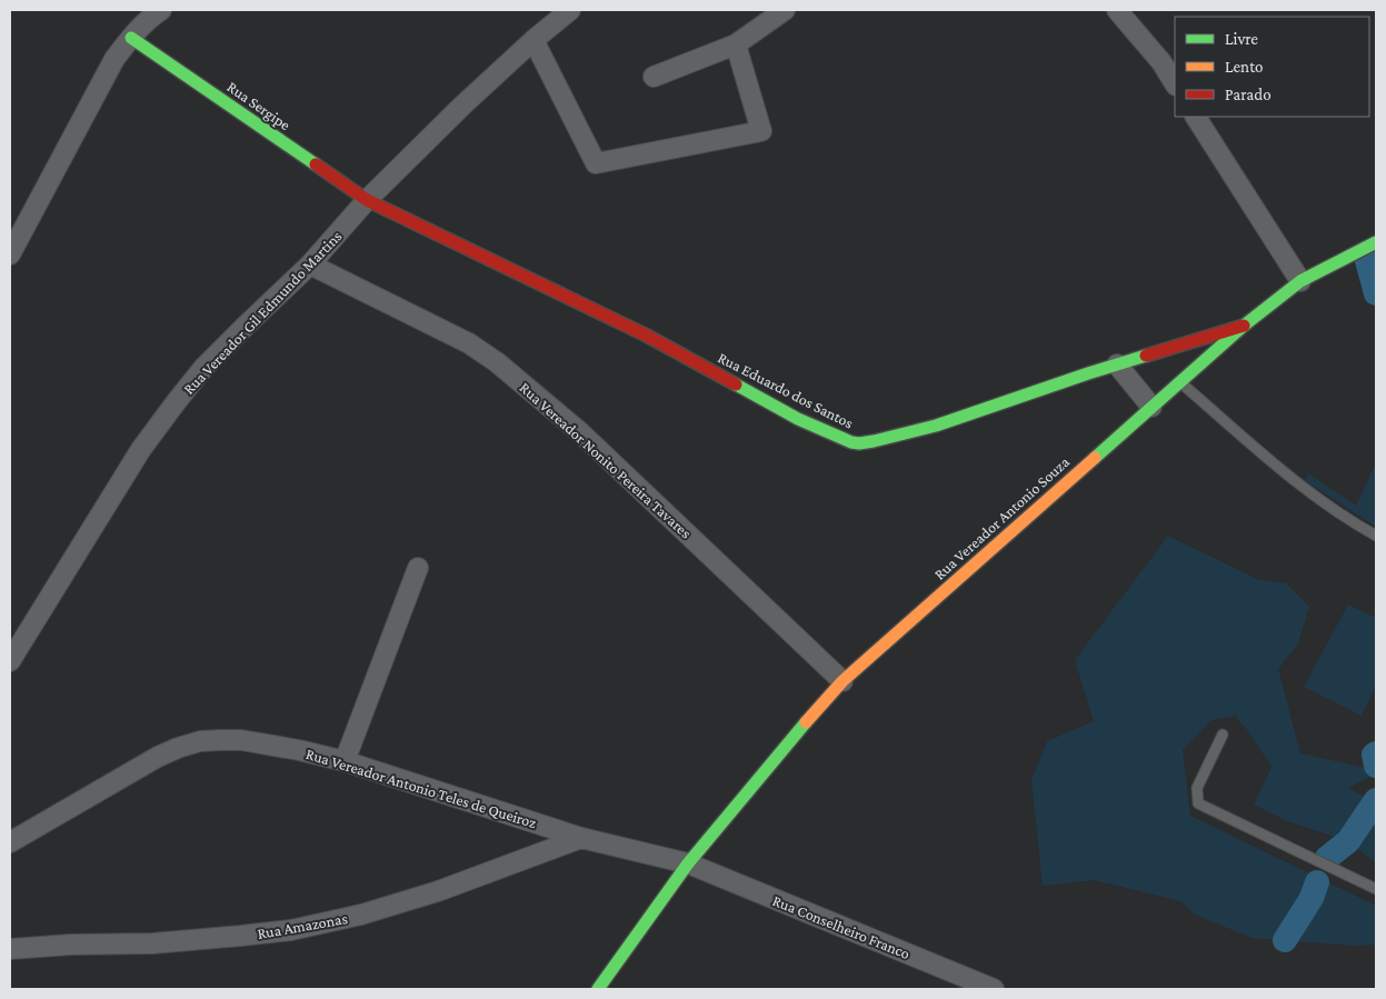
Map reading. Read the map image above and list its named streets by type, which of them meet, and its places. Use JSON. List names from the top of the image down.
{
  "streets": {
    "street": [
      "Rua Sergipe",
      "Rua Vereador Gil Edmundo Martins",
      "Rua Eduardo dos Santos",
      "Rua Vereador Nonito Pereira Tavares",
      "Rua Vereador Antonio Souza",
      "Rua Vereador Antonio Teles de Queiroz",
      "Rua Amazonas",
      "Rua Conselheiro Franco"
    ]
  },
  "crossings": [
    ["Rua Sergipe", "Rua Vereador Gil Edmundo Martins"],
    ["Rua Sergipe", "Rua Eduardo dos Santos"],
    ["Rua Vereador Gil Edmundo Martins", "Rua Eduardo dos Santos"],
    ["Rua Vereador Gil Edmundo Martins", "Rua Vereador Nonito Pereira Tavares"],
    ["Rua Eduardo dos Santos", "Rua Vereador Antonio Souza"],
    ["Rua Vereador Nonito Pereira Tavares", "Rua Vereador Antonio Souza"],
    ["Rua Vereador Antonio Souza", "Rua Vereador Antonio Teles de Queiroz"],
    ["Rua Vereador Antonio Souza", "Rua Conselheiro Franco"],
    ["Rua Vereador Antonio Teles de Queiroz", "Rua Amazonas"],
    ["Rua Vereador Antonio Teles de Queiroz", "Rua Conselheiro Franco"]
  ],
  "legend": ["Livre", "Lento", "Parado"]
}
